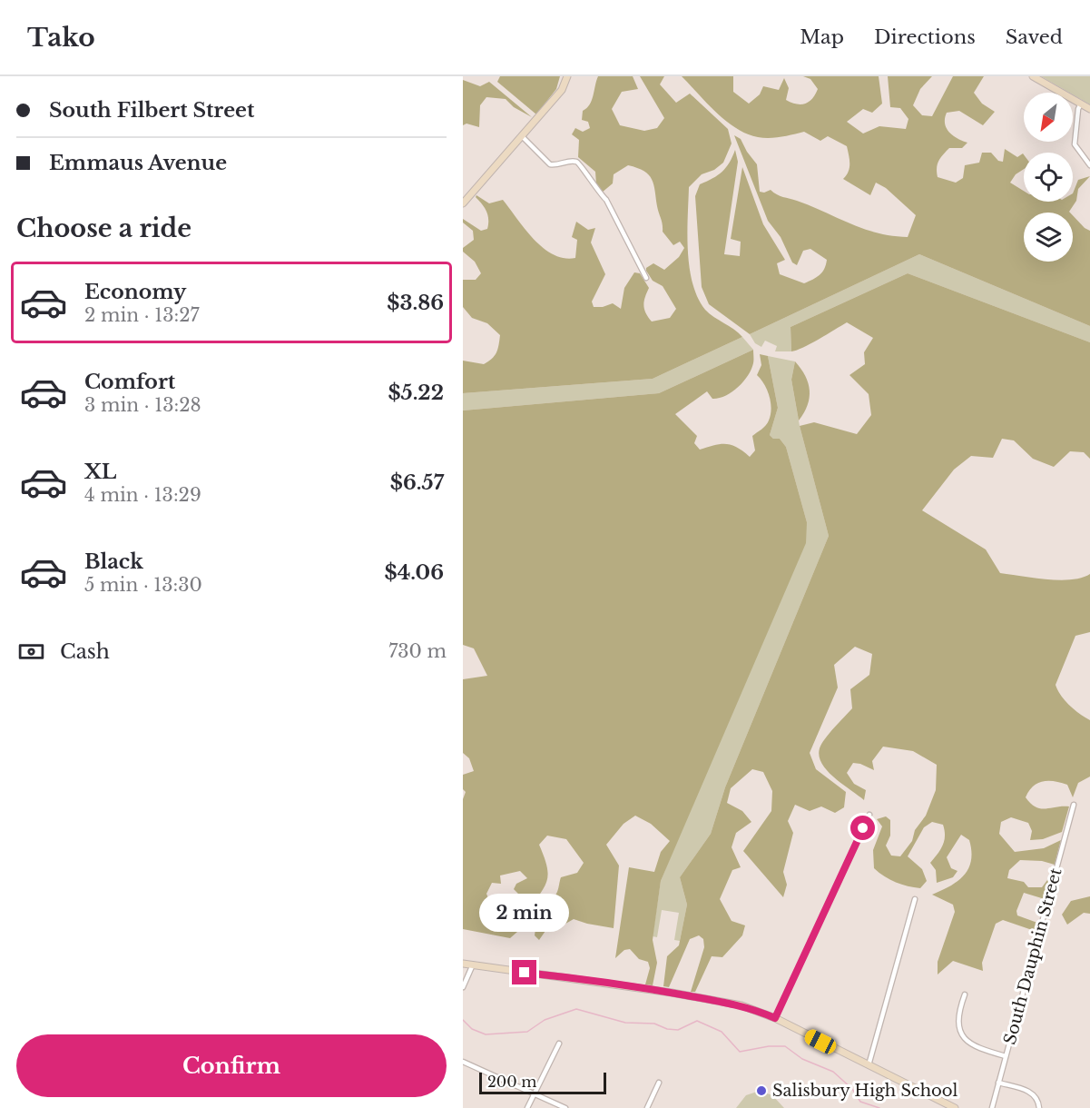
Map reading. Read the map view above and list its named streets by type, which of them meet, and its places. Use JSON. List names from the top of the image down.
{
  "streets": {
    "street": ["South Dauphin Street"]
  },
  "places": ["Salisbury High School"],
  "scale_bar": "200 m",
  "north": "bottom left",
  "page": {
    "header": "Tako",
    "nav": ["Map", "Directions", "Saved"],
    "banner": ["South Filbert Street", "Emmaus Avenue"],
    "heading": "Choose a ride",
    "list": [
      {
        "name": "Economy",
        "note": "2 min · 13:27",
        "value": "$3.86"
      },
      {
        "name": "Comfort",
        "note": "3 min · 13:28",
        "value": "$5.22"
      },
      {
        "name": "XL",
        "note": "4 min · 13:29",
        "value": "$6.57"
      },
      {
        "name": "Black",
        "note": "5 min · 13:30",
        "value": "$4.06"
      }
    ],
    "pay": ["Cash", "730 m"],
    "bubble": "2 min",
    "buttons": "Confirm",
    "scale": "200 m"
  }
}
